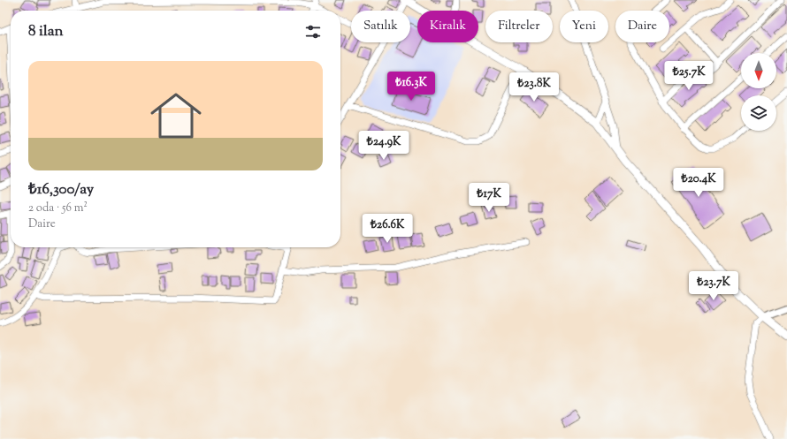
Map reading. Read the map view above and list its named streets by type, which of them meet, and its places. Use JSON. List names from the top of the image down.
{
  "north": "bottom",
  "page": {
    "chip": [
      "Satılık",
      "Kiralık",
      "Filtreler",
      "Yeni",
      "Daire"
    ],
    "heading": "8 ilan",
    "list": [
      {
        "name": "₺16,300/ay",
        "note": "2 oda · 56 m² · Daire"
      }
    ],
    "price": [
      "₺25.7K",
      "₺16.3K",
      "₺23.8K",
      "₺24.9K",
      "₺20.4K",
      "₺17K",
      "₺26.6K",
      "₺23.7K"
    ]
  }
}
